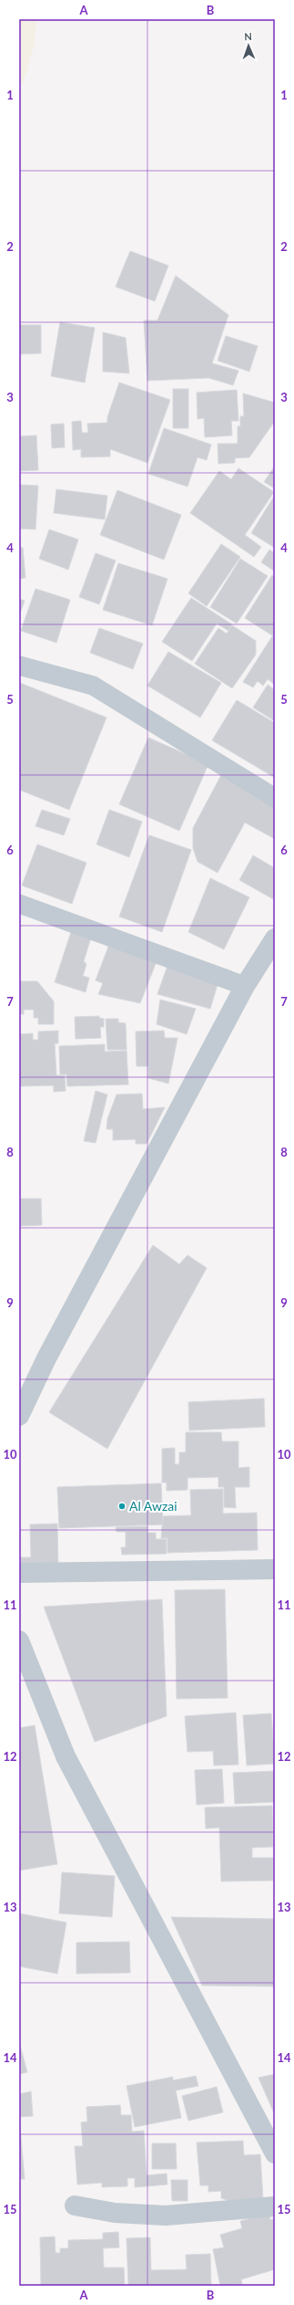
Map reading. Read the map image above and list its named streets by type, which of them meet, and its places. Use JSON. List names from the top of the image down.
{
  "places": ["Al Awzai"],
  "north": "top",
  "grid": {
    "columns": ["A", "B"],
    "rows": [
      "1",
      "2",
      "3",
      "4",
      "5",
      "6",
      "7",
      "8",
      "9",
      "10",
      "11",
      "12",
      "13",
      "14",
      "15"
    ]
  }
}
